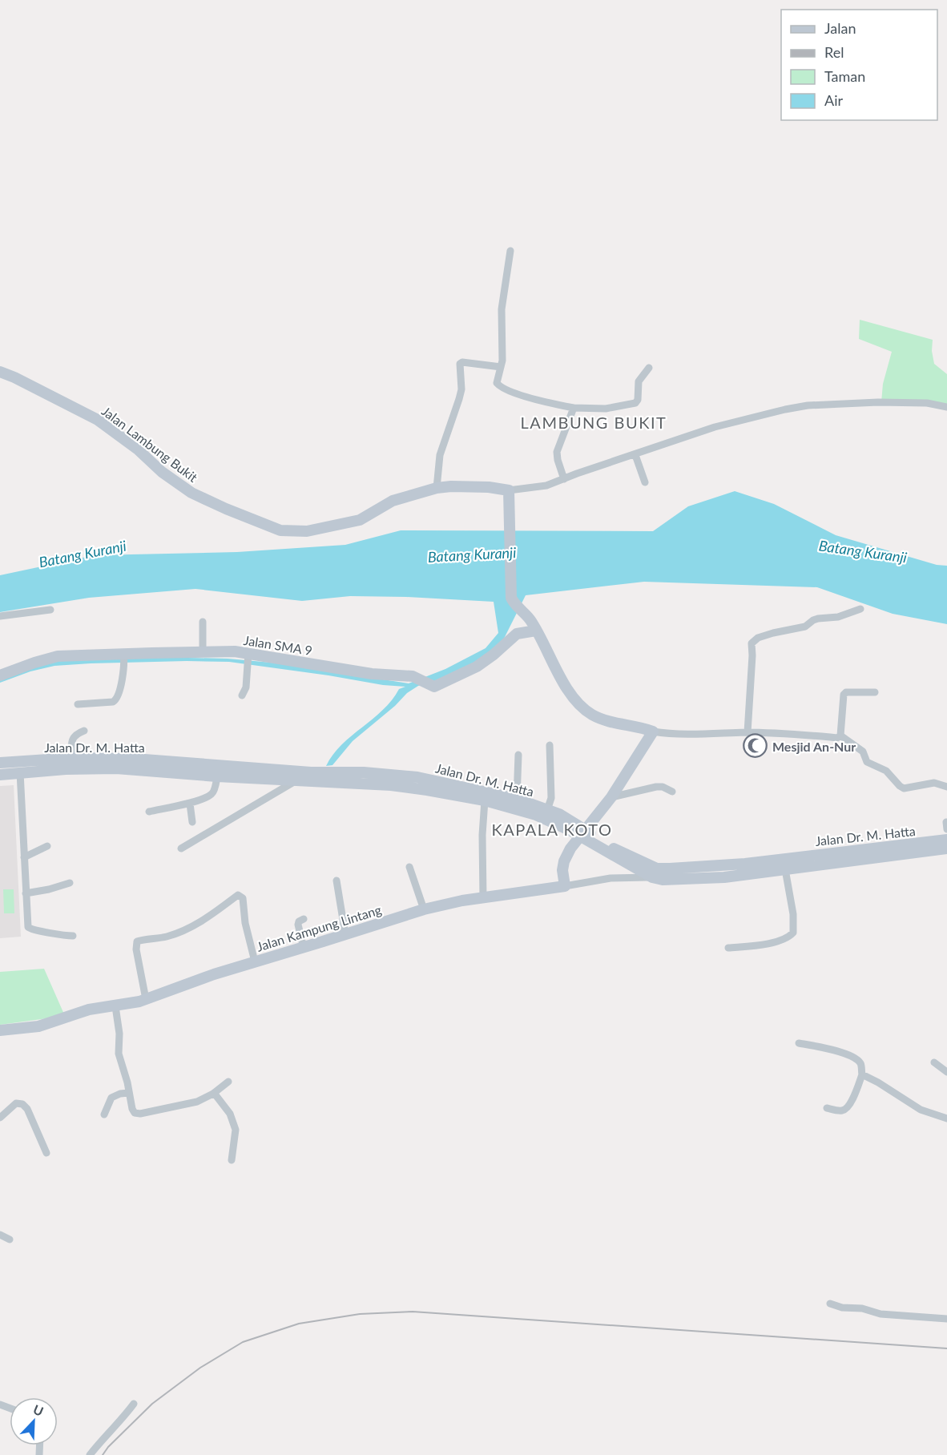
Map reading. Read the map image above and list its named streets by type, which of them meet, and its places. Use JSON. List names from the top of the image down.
{
  "streets": {
    "street": [
      "Jalan Lambung Bukit",
      "Jalan SMA 9",
      "Jalan Dr. M. Hatta",
      "Jalan Kampung Lintang"
    ]
  },
  "crossings": [
    ["Jalan Dr. M. Hatta", "Jalan Kampung Lintang"]
  ],
  "districts": ["LAMBUNG BUKIT", "KAPALA KOTO"],
  "water": ["Batang Kuranji"],
  "places": {
    "mosque": ["Mesjid An-Nur"]
  },
  "legend": [
    "Jalan",
    "Rel",
    "Taman",
    "Air"
  ],
  "north": "top right"
}
